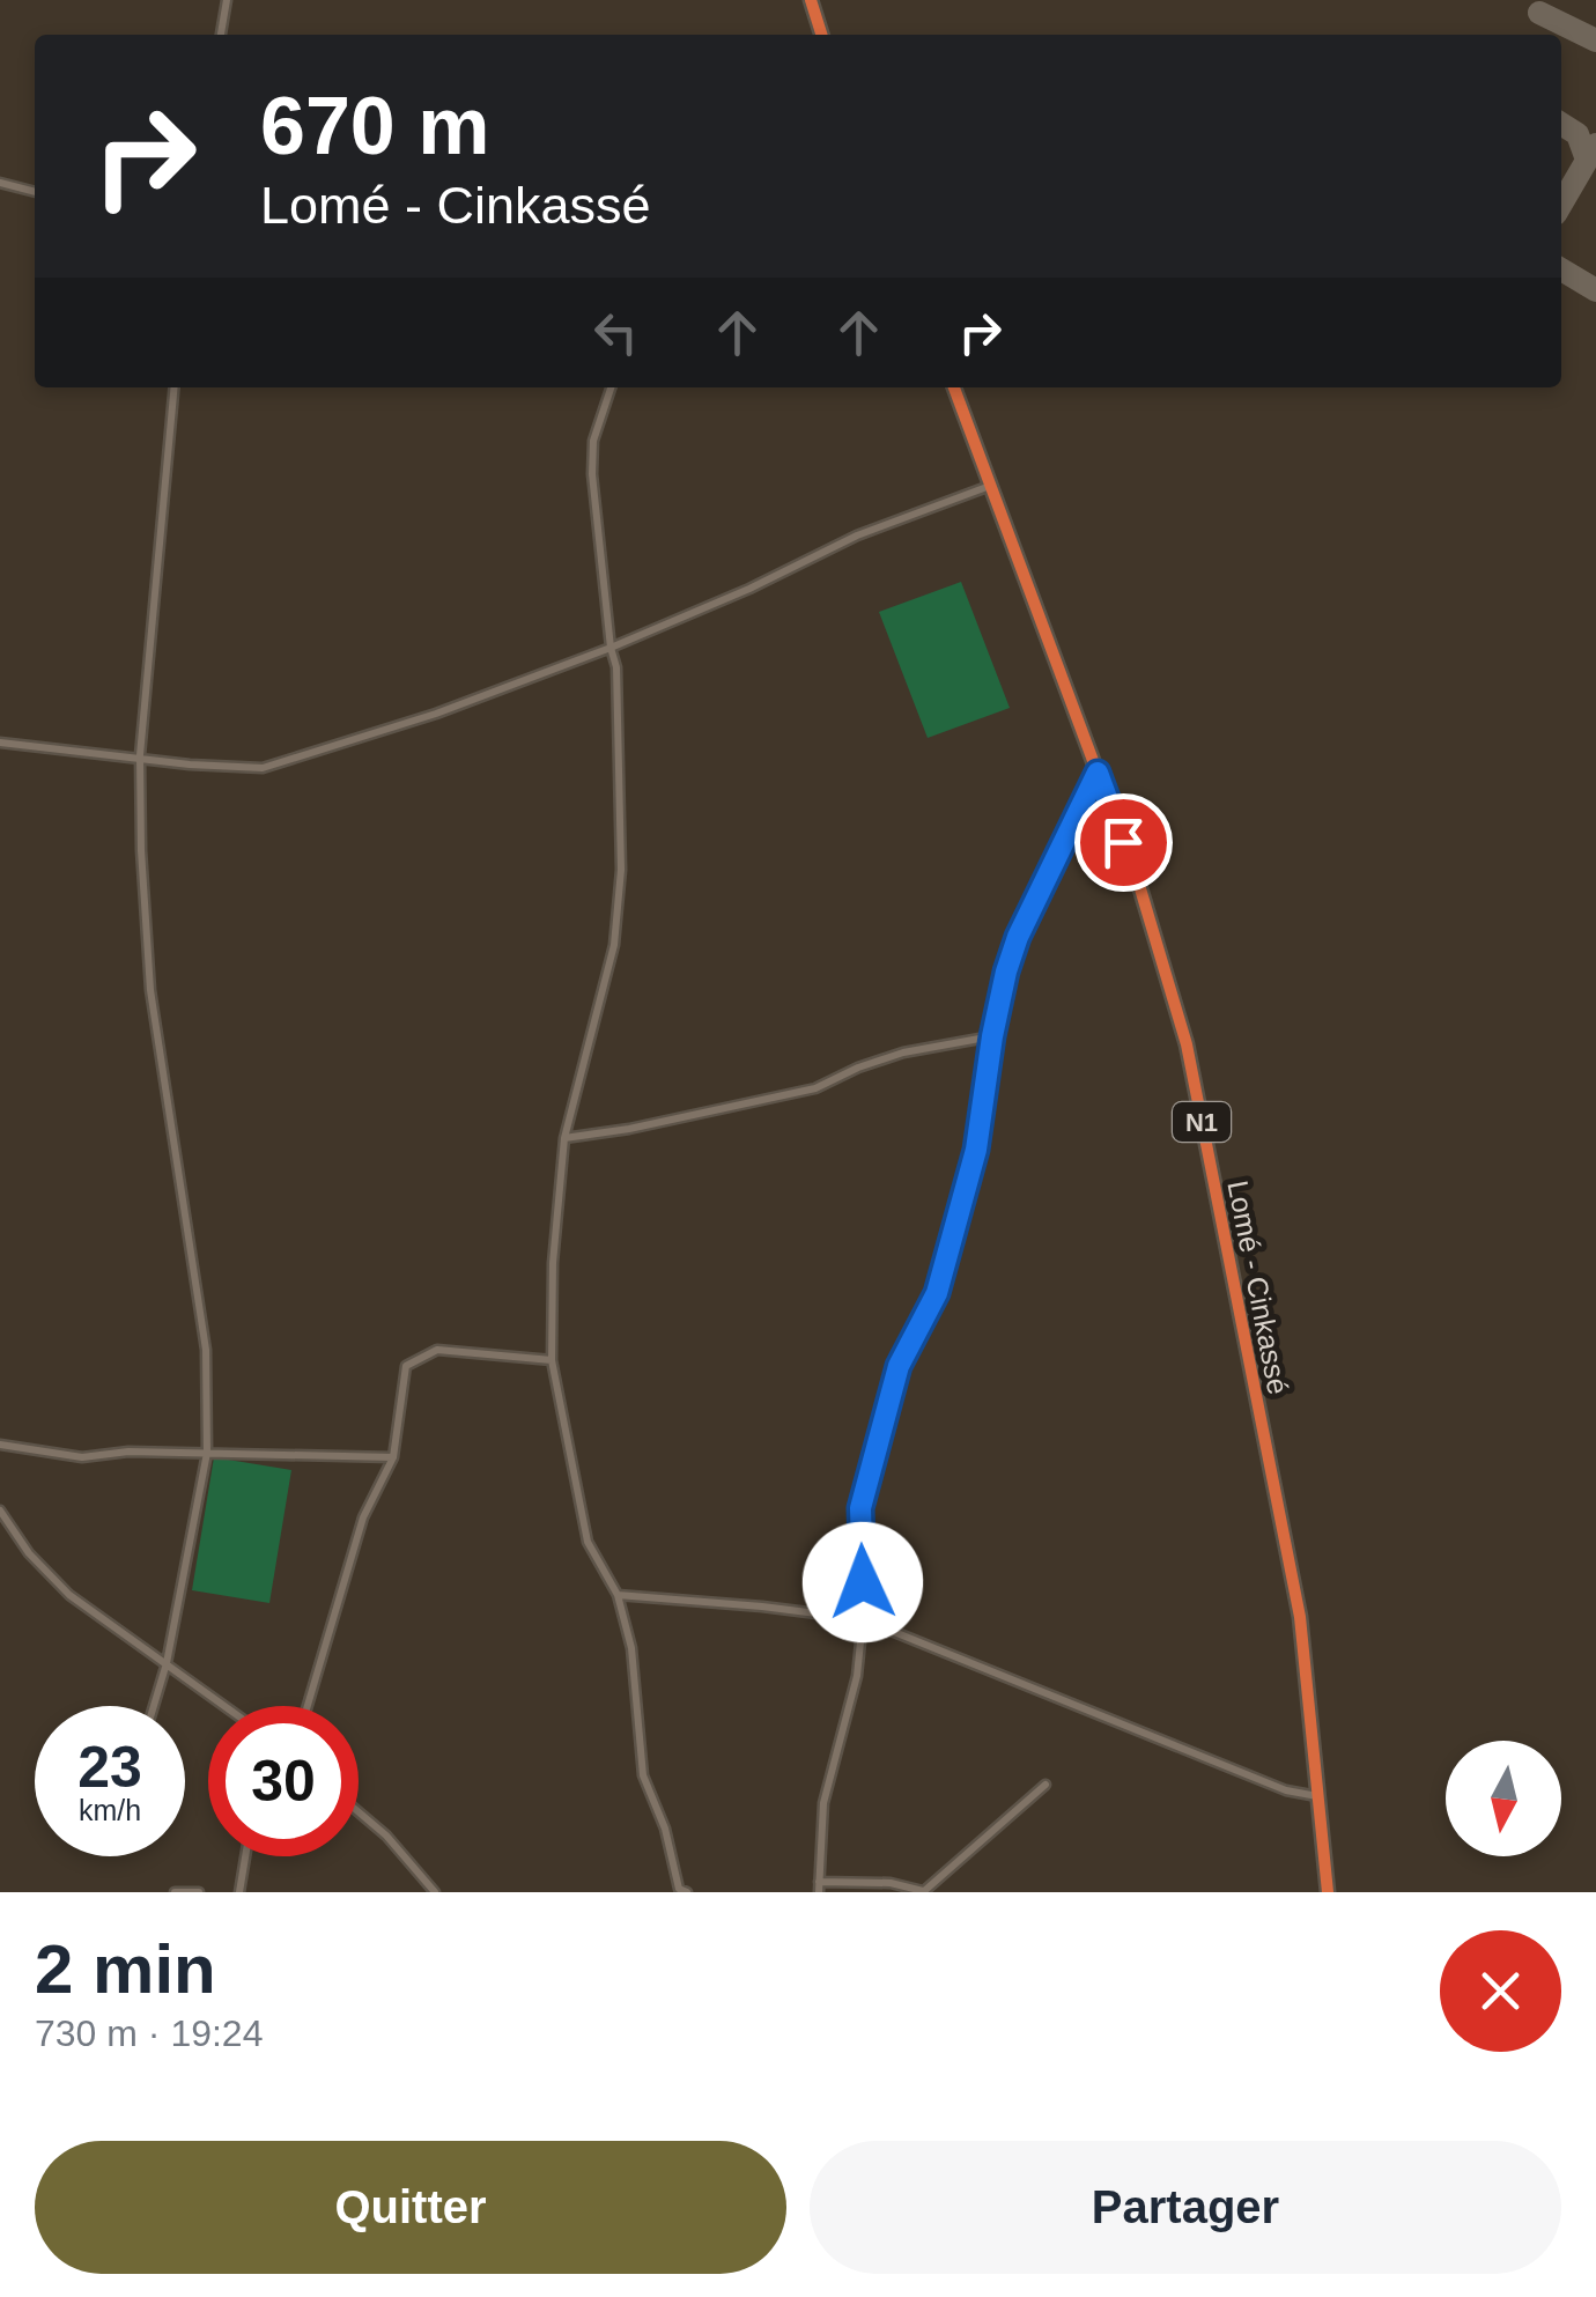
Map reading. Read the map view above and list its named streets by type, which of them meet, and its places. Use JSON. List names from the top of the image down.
{
  "streets": {
    "highway": ["N1", "Lomé - Cinkassé"]
  },
  "north": "bottom",
  "page": {
    "turn": ["670 m", "Lomé - Cinkassé"],
    "speed": "23 km/h",
    "limit": "30",
    "heading": ["2 min", "730 m · 19:24"],
    "buttons": ["Quitter", "Partager"]
  }
}
